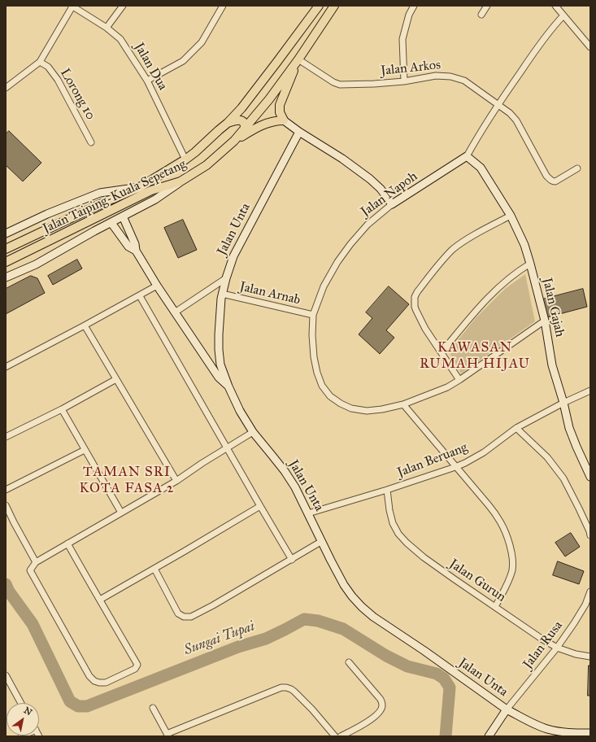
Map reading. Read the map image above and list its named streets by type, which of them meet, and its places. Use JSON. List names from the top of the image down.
{
  "streets": {
    "main road": ["Jalan Taiping-Kuala Sepetang"],
    "street": [
      "Jalan Dua",
      "Jalan Arkos",
      "Lorong 10",
      "Jalan Napoh",
      "Jalan Unta",
      "Jalan Arnab",
      "Jalan Gajah",
      "Jalan Beruang",
      "Jalan Gurun",
      "Jalan Rusa"
    ]
  },
  "crossings": [
    ["Jalan Dua", "Jalan Taiping-Kuala Sepetang"],
    ["Jalan Arkos", "Jalan Napoh"],
    ["Jalan Arkos", "Jalan Taiping-Kuala Sepetang"],
    ["Jalan Napoh", "Jalan Arnab"],
    ["Jalan Napoh", "Jalan Gajah"],
    ["Jalan Unta", "Jalan Arnab"],
    ["Jalan Unta", "Jalan Beruang"],
    ["Jalan Unta", "Jalan Rusa"],
    ["Jalan Gajah", "Jalan Beruang"],
    ["Jalan Beruang", "Jalan Gurun"],
    ["Jalan Gurun", "Jalan Rusa"]
  ],
  "districts": ["KAWASAN RUMAH HIJAU", "TAMAN SRI KOTA FASA 2"],
  "water": ["Sungai Tupai"],
  "north": "top right"
}
